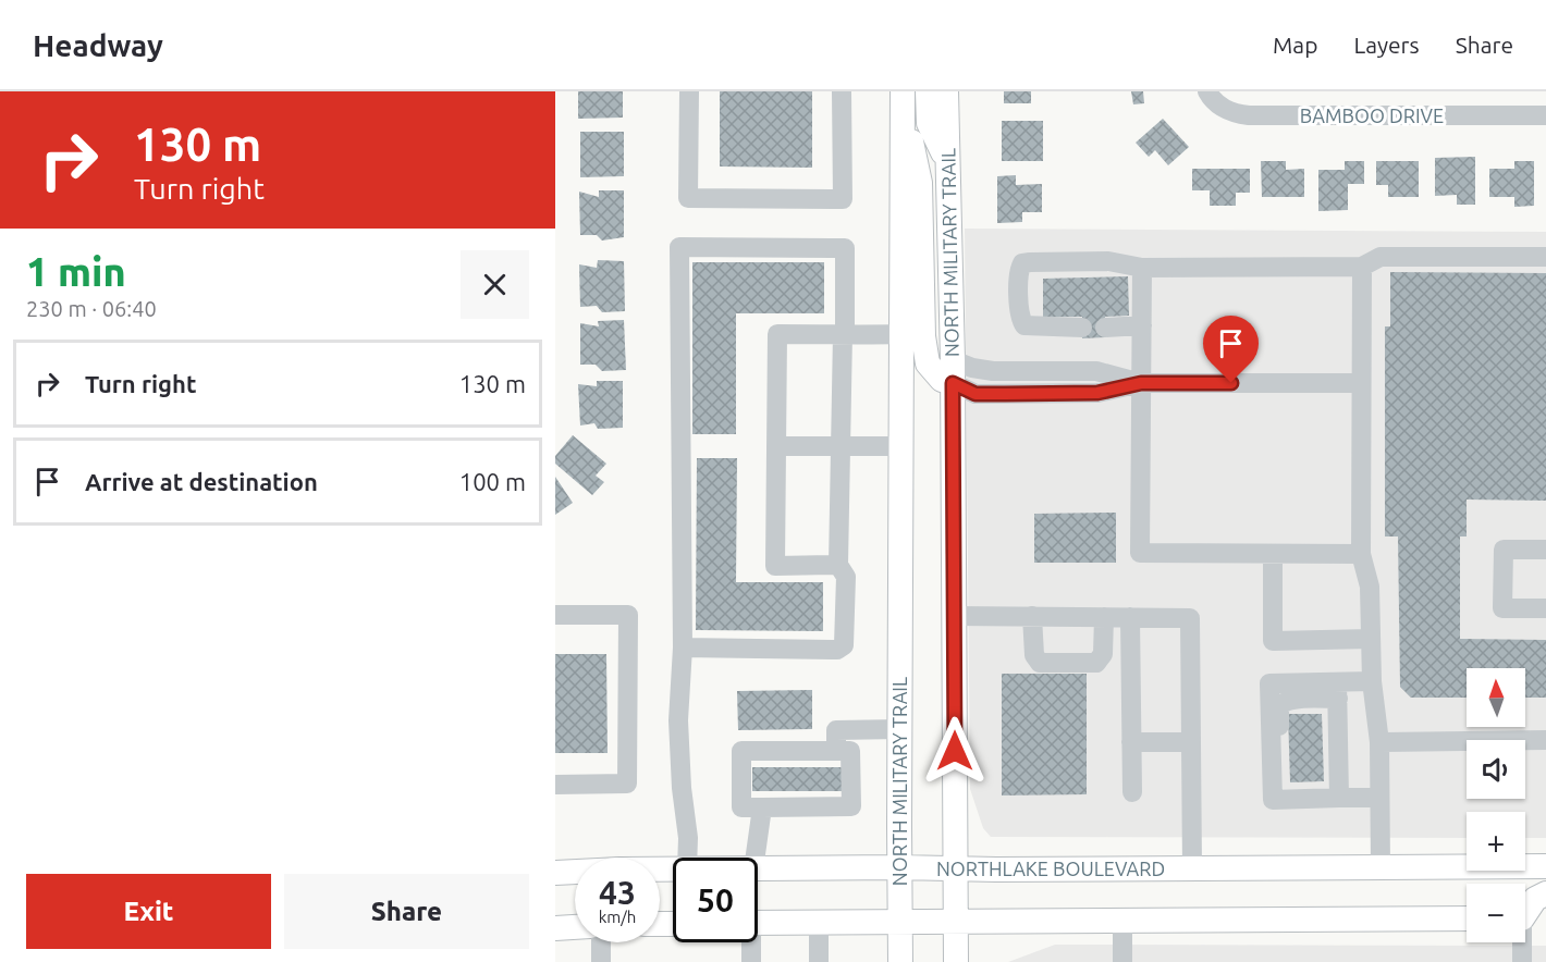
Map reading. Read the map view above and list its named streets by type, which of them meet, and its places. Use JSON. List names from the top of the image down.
{
  "streets": {
    "main road": ["NORTH MILITARY TRAIL", "NORTHLAKE BOULEVARD"],
    "street": ["BAMBOO DRIVE"]
  },
  "crossings": [
    ["NORTH MILITARY TRAIL", "NORTHLAKE BOULEVARD"]
  ],
  "north": "top",
  "page": {
    "header": "Headway",
    "nav": ["Map", "Layers", "Share"],
    "turn": ["130 m", "Turn right"],
    "heading": ["1 min", "230 m · 06:40"],
    "list": [
      {
        "name": "Turn right",
        "value": "130 m"
      },
      {
        "name": "Arrive at destination",
        "value": "100 m"
      }
    ],
    "map_buttons": ["+", "−"],
    "speed": "43 km/h",
    "limit": "50",
    "buttons": ["Exit", "Share"]
  }
}
